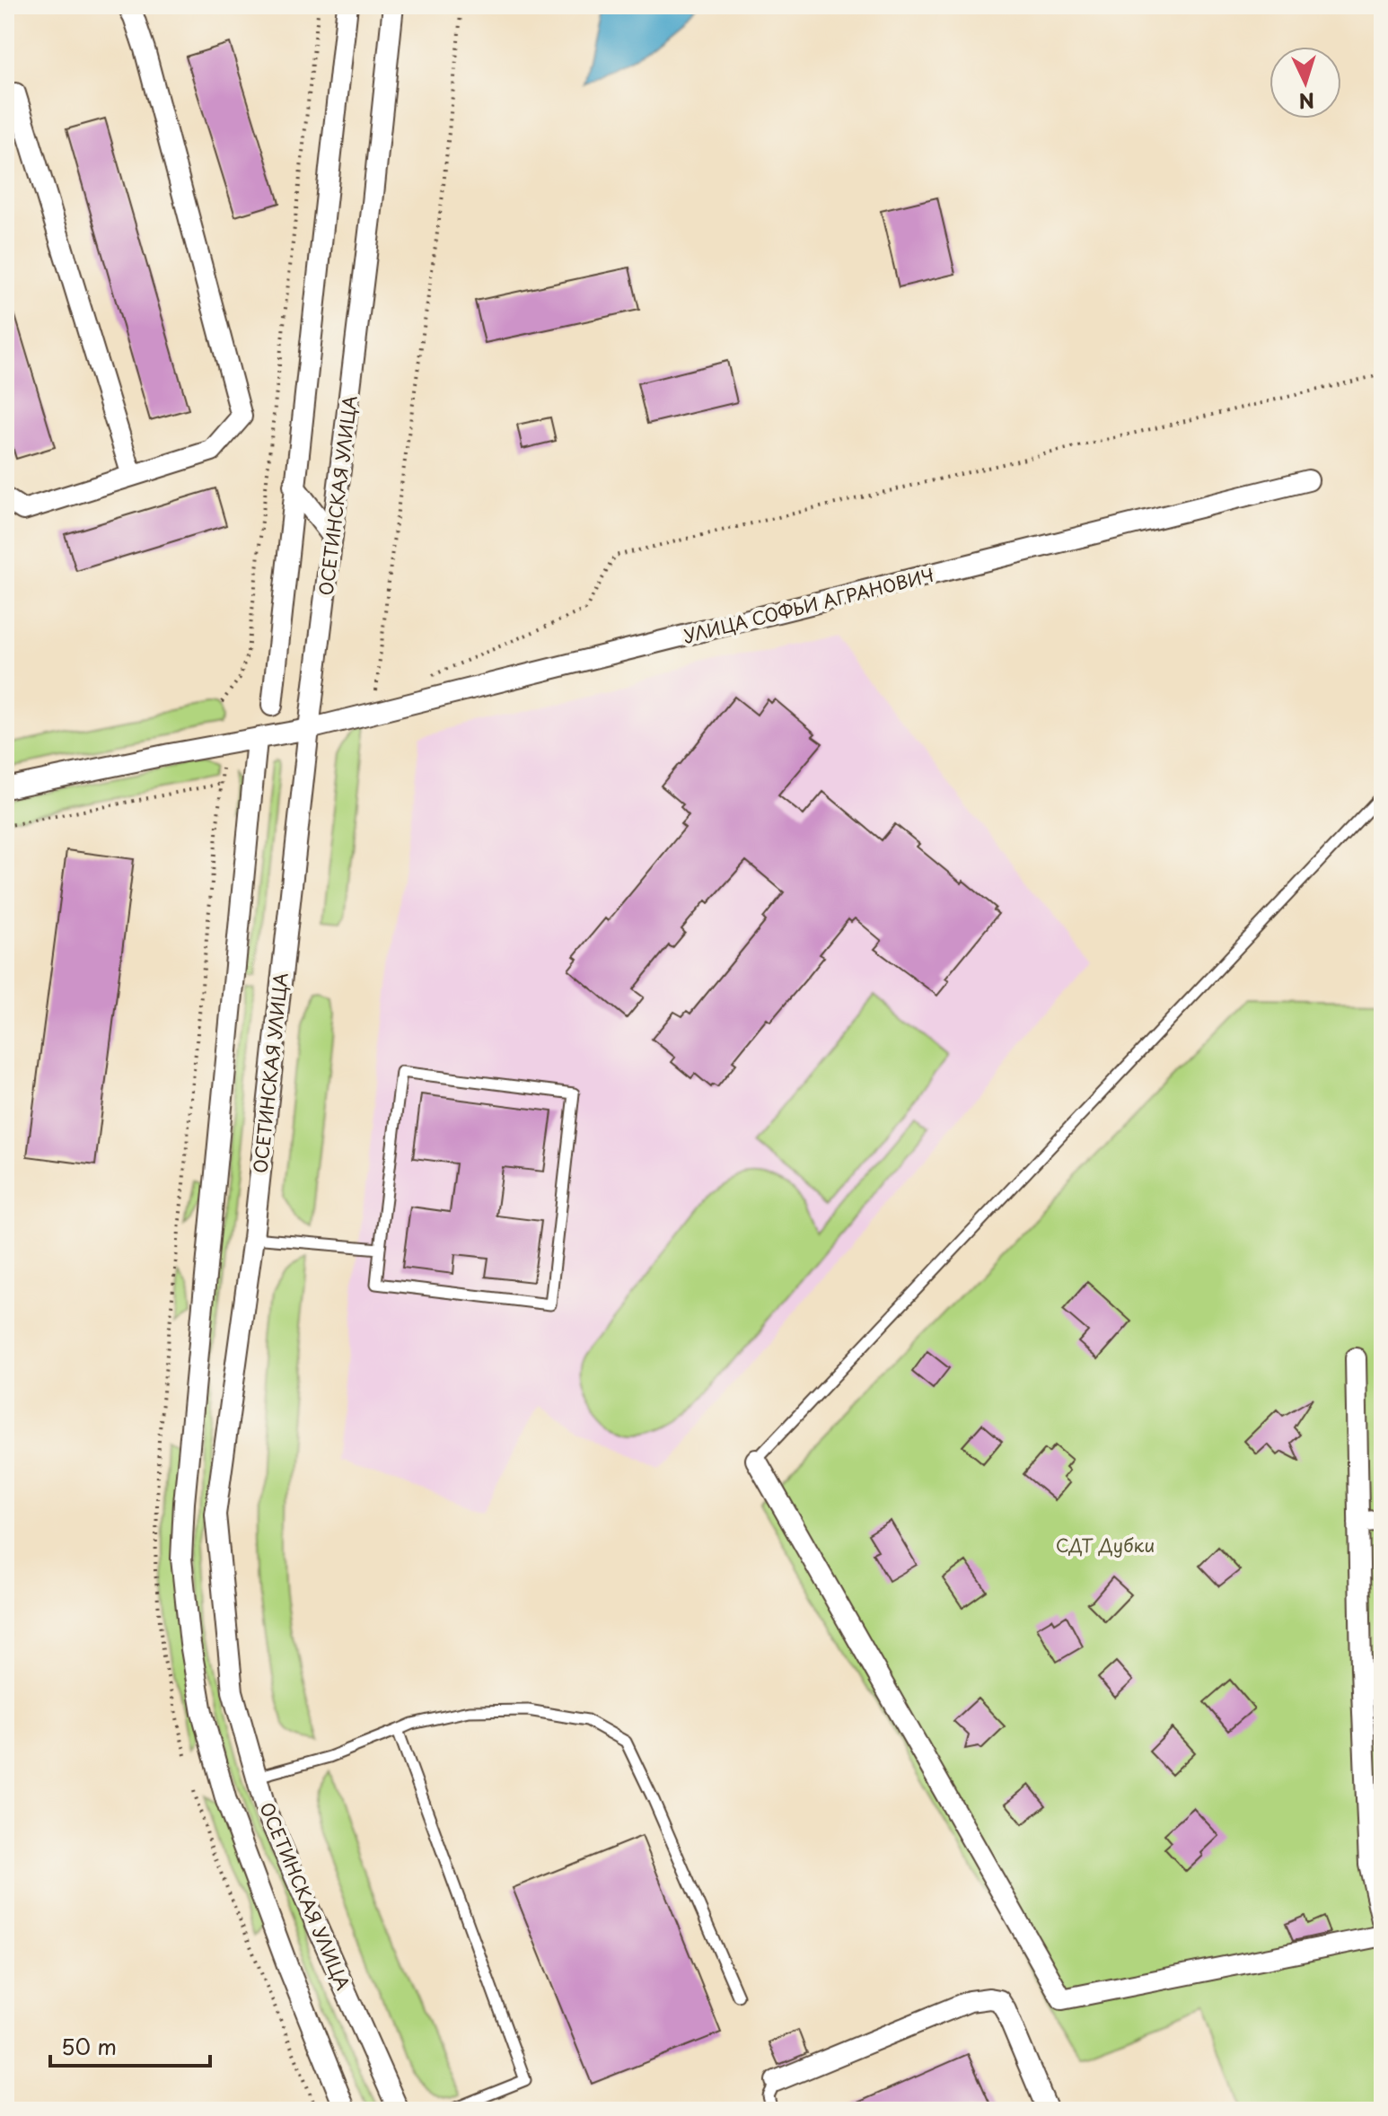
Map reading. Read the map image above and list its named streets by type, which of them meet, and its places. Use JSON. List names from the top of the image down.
{
  "streets": {
    "street": ["ОСЕТИНСКАЯ УЛИЦА", "УЛИЦА СОФЬИ АГРАНОВИЧ"]
  },
  "crossings": [
    ["ОСЕТИНСКАЯ УЛИЦА", "УЛИЦА СОФЬИ АГРАНОВИЧ"]
  ],
  "parks": ["СДТ Дубки"],
  "scale_bar": "50 m",
  "north": "bottom"
}
